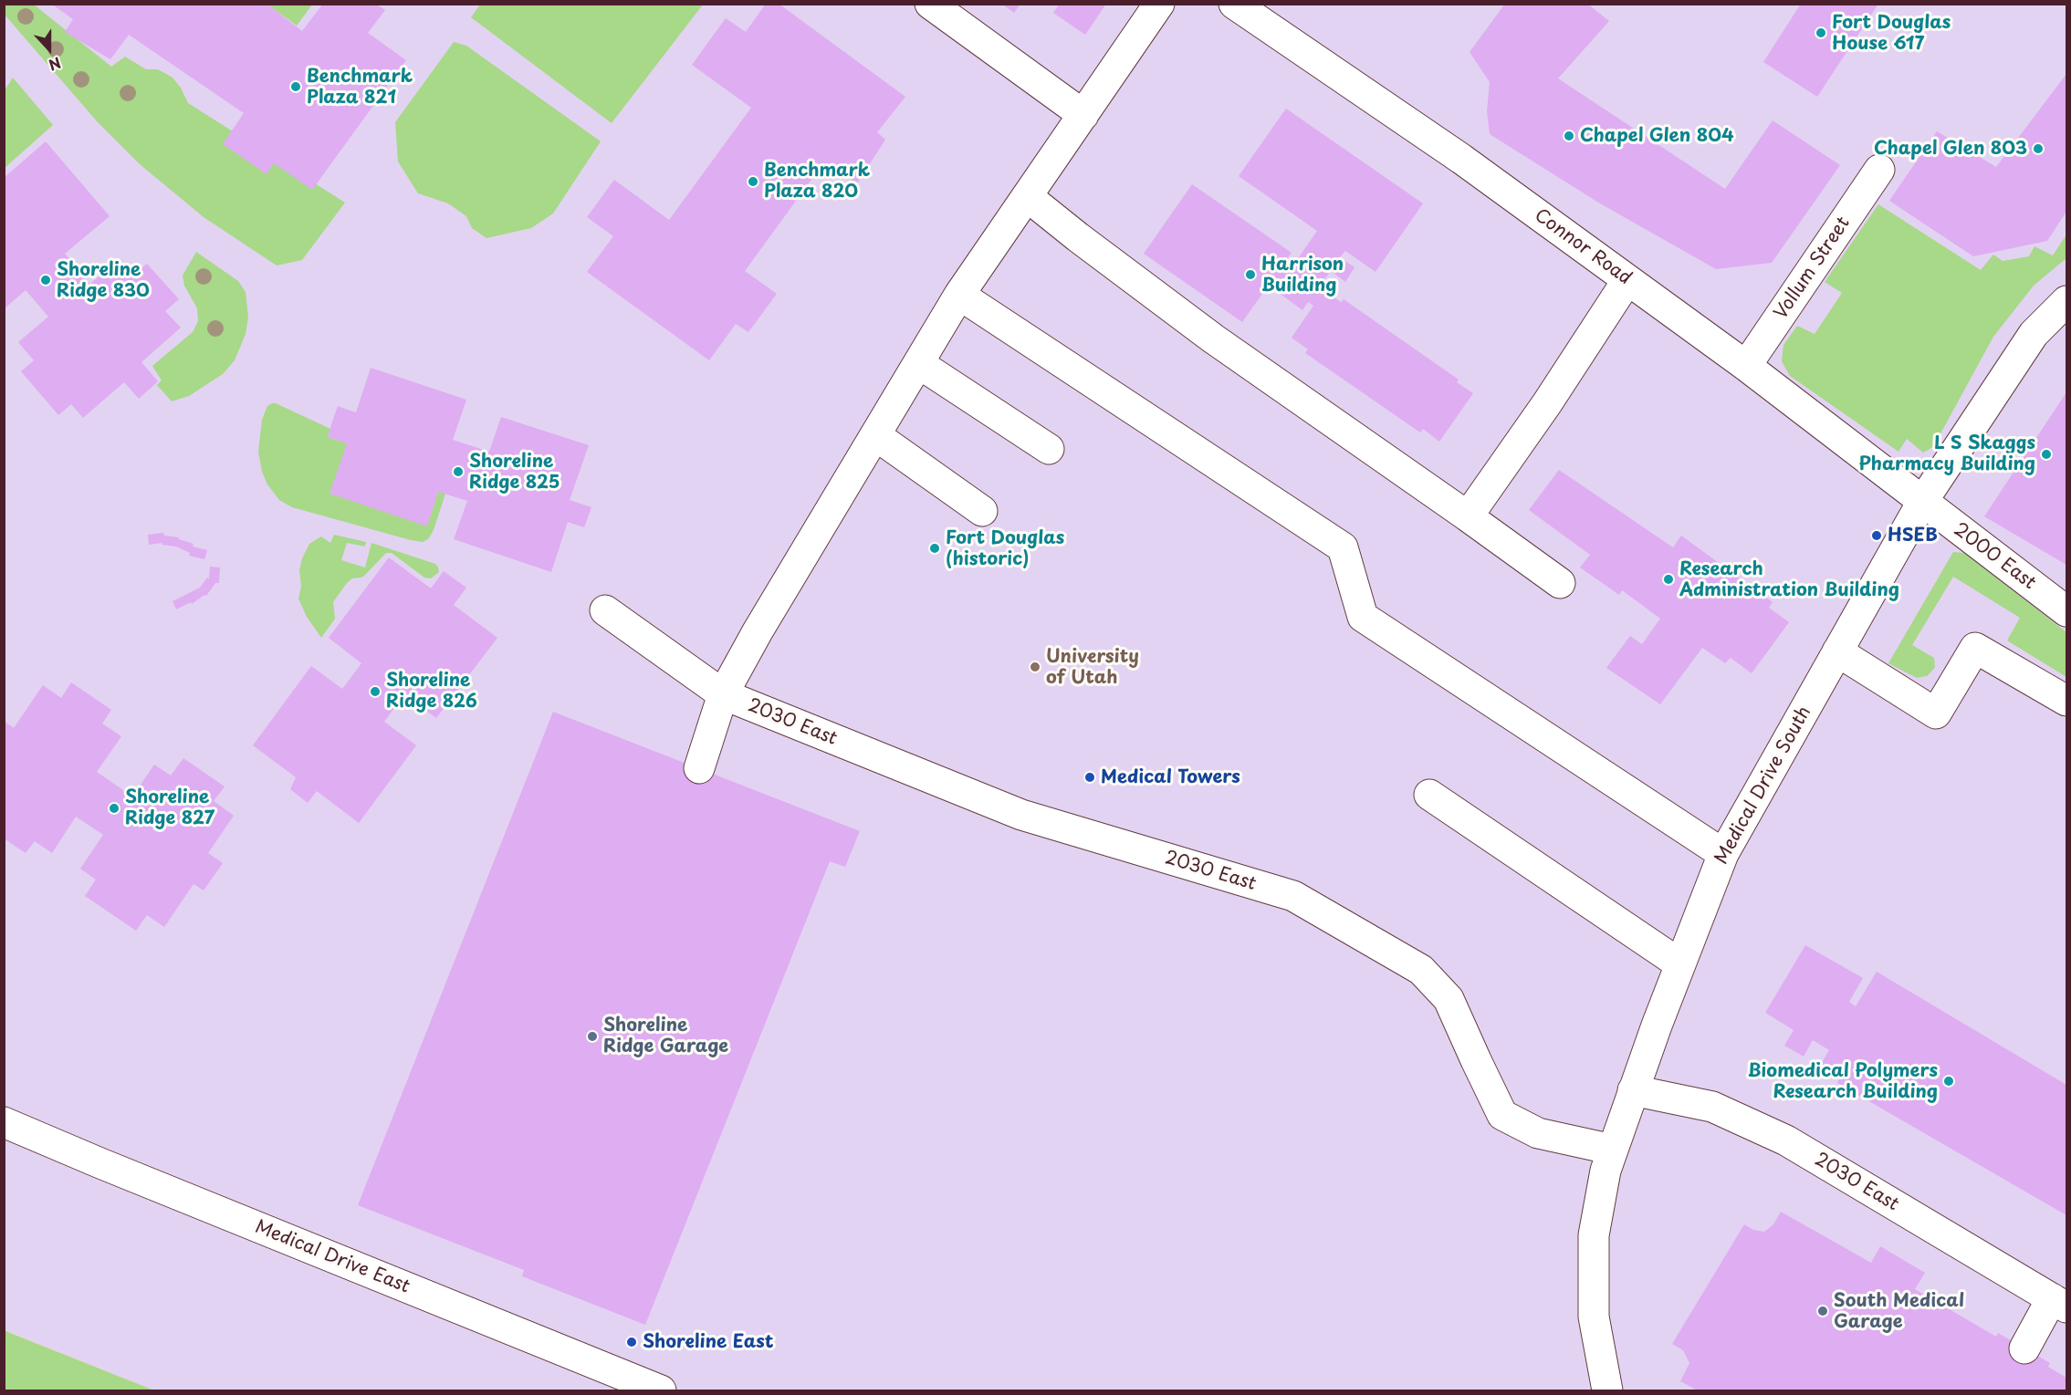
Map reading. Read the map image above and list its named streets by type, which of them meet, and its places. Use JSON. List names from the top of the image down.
{
  "streets": {
    "street": [
      "Connor Road",
      "Vollum Street",
      "2000 East",
      "2030 East",
      "Medical Drive South",
      "Medical Drive East"
    ]
  },
  "crossings": [
    ["Connor Road", "Vollum Street"],
    ["Connor Road", "2000 East"],
    ["Connor Road", "Medical Drive South"],
    ["2000 East", "Medical Drive South"],
    ["2030 East", "Medical Drive South"]
  ],
  "places": [
    "Fort Douglas House 617",
    "Benchmark Plaza 821",
    "Chapel Glen 804",
    "Chapel Glen 803",
    "Benchmark Plaza 820",
    "Harrison Building",
    "Shoreline Ridge 830",
    "L S Skaggs Pharmacy Building",
    "Shoreline Ridge 825",
    "HSEB",
    "Fort Douglas (historic)",
    "Research Administration Building",
    "University of Utah",
    "Shoreline Ridge 826",
    "Medical Towers",
    "Shoreline Ridge 827",
    "Shoreline Ridge Garage",
    "Biomedical Polymers Research Building",
    "South Medical Garage",
    "Shoreline East"
  ],
  "north": "bottom"
}
